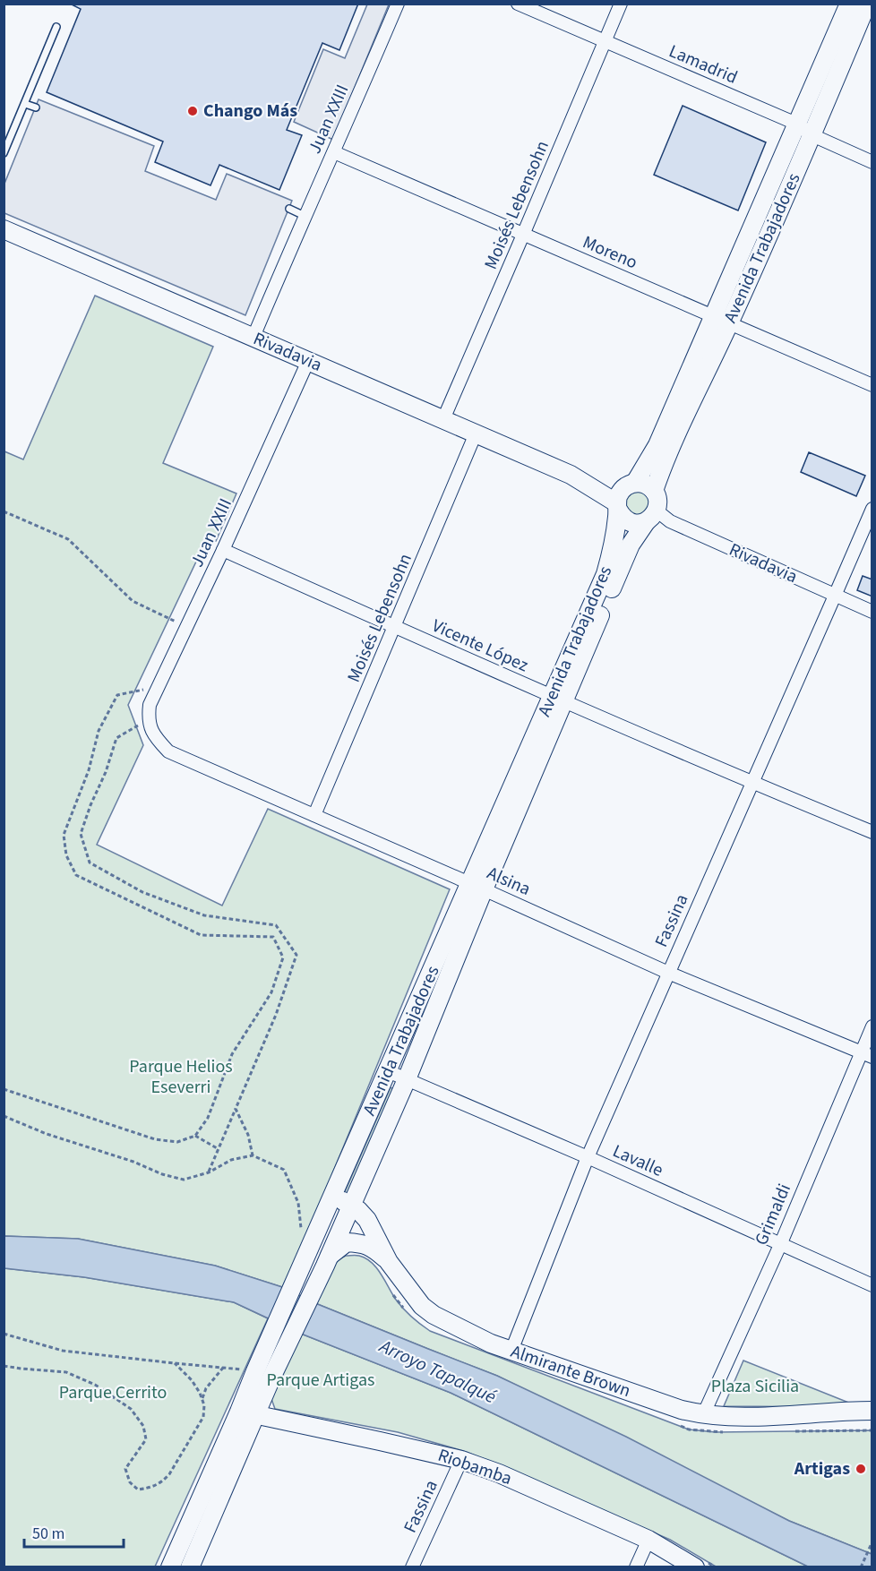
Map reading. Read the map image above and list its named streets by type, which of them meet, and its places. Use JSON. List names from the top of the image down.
{
  "streets": {
    "main road": [
      "Avenida Trabajadores",
      "Rivadavia",
      "Almirante Brown",
      "Riobamba"
    ],
    "street": [
      "Lamadrid",
      "Juan XXIII",
      "Moisés Lebensohn",
      "Moreno",
      "Vicente López",
      "Alsina",
      "Fassina",
      "Lavalle",
      "Grimaldi"
    ]
  },
  "crossings": [
    ["Lamadrid", "Moisés Lebensohn"],
    ["Lamadrid", "Avenida Trabajadores"],
    ["Juan XXIII", "Moreno"],
    ["Juan XXIII", "Rivadavia"],
    ["Juan XXIII", "Vicente López"],
    ["Juan XXIII", "Alsina"],
    ["Moisés Lebensohn", "Moreno"],
    ["Moisés Lebensohn", "Rivadavia"],
    ["Moisés Lebensohn", "Vicente López"],
    ["Moisés Lebensohn", "Alsina"],
    ["Avenida Trabajadores", "Moreno"],
    ["Avenida Trabajadores", "Rivadavia"],
    ["Avenida Trabajadores", "Vicente López"],
    ["Avenida Trabajadores", "Alsina"],
    ["Avenida Trabajadores", "Lavalle"],
    ["Avenida Trabajadores", "Almirante Brown"],
    ["Avenida Trabajadores", "Riobamba"],
    ["Rivadavia", "Fassina"],
    ["Vicente López", "Fassina"],
    ["Alsina", "Fassina"],
    ["Alsina", "Grimaldi"],
    ["Fassina", "Lavalle"],
    ["Fassina", "Almirante Brown"],
    ["Fassina", "Riobamba"],
    ["Lavalle", "Grimaldi"],
    ["Grimaldi", "Almirante Brown"]
  ],
  "water": ["Arroyo Tapalqué"],
  "parks": [
    "Parque Helios Eseverri",
    "Parque Artigas",
    "Plaza Sicilia",
    "Parque Cerrito"
  ],
  "places": ["Chango Más", "Artigas"],
  "scale_bar": "50 m"
}
